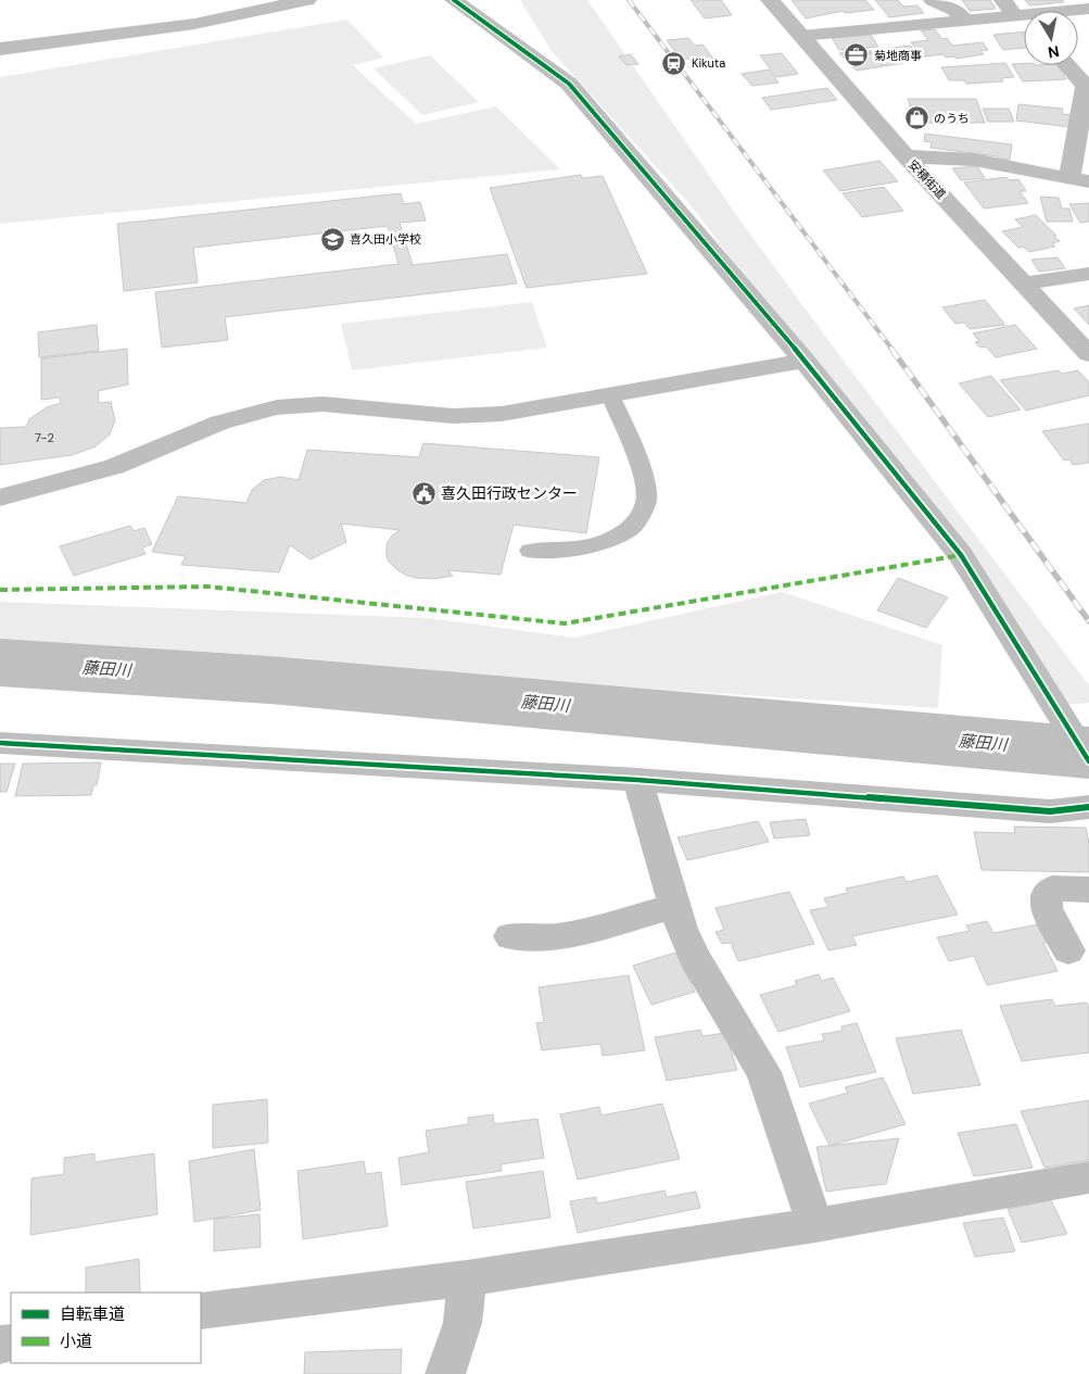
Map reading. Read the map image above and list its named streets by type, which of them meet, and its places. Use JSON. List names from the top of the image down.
{
  "streets": {
    "street": ["安積街道"]
  },
  "water": ["藤田川"],
  "places": {
    "office": ["菊地商事"],
    "station": ["Kikuta"],
    "shop": ["のうち"],
    "school or university": ["喜久田小学校"],
    "public building": ["喜久田行政センター"]
  },
  "house_numbers": ["7-2"],
  "legend": ["自転車道", "小道"],
  "north": "bottom"
}
